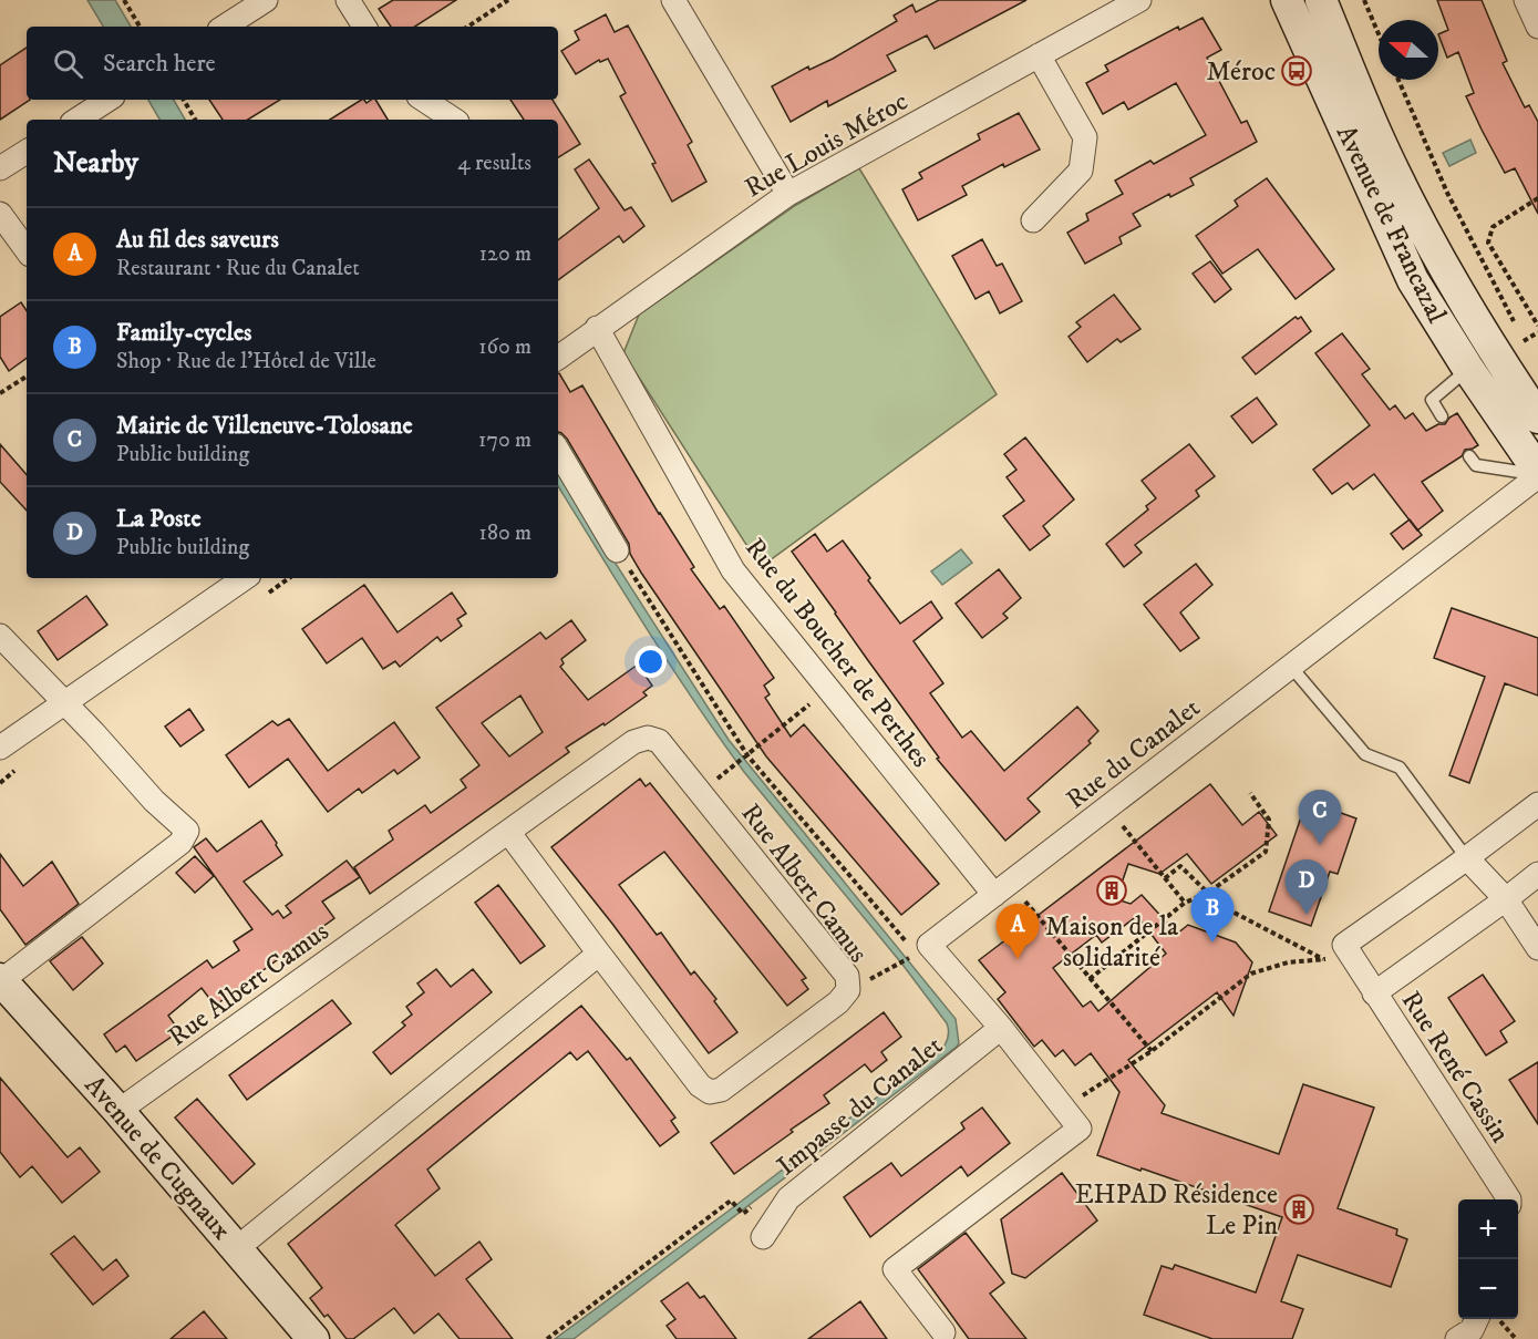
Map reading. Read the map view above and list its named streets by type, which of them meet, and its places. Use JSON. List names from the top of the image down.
{
  "streets": {
    "main road": ["Avenue de Francazal", "Avenue de Cugnaux"],
    "street": [
      "Rue Louis Méroc",
      "Rue du Boucher de Perthes",
      "Rue du Canalet",
      "Rue Albert Camus",
      "Rue René Cassin",
      "Impasse du Canalet"
    ]
  },
  "crossings": [
    ["Rue Louis Méroc", "Rue du Boucher de Perthes"],
    ["Avenue de Francazal", "Rue du Canalet"],
    ["Rue du Boucher de Perthes", "Rue du Canalet"],
    ["Rue du Canalet", "Impasse du Canalet"],
    ["Rue Albert Camus", "Avenue de Cugnaux"]
  ],
  "places": {
    "bus stop": ["Méroc"],
    "building": ["Maison de la solidarité", "EHPAD Résidence Le Pin"]
  },
  "north": "left",
  "page": {
    "search": "Search here",
    "heading": ["Nearby", "4 results"],
    "list": [
      {
        "mark": "A",
        "name": "Au fil des saveurs",
        "note": "Restaurant · Rue du Canalet",
        "value": "120 m"
      },
      {
        "mark": "B",
        "name": "Family-cycles",
        "note": "Shop · Rue de l'Hôtel de Ville",
        "value": "160 m"
      },
      {
        "mark": "C",
        "name": "Mairie de Villeneuve-Tolosane",
        "note": "Public building",
        "value": "170 m"
      },
      {
        "mark": "D",
        "name": "La Poste",
        "note": "Public building",
        "value": "180 m"
      }
    ],
    "pins": [
      "C",
      "D",
      "B",
      "A"
    ],
    "map_buttons": ["+", "−"]
  }
}
